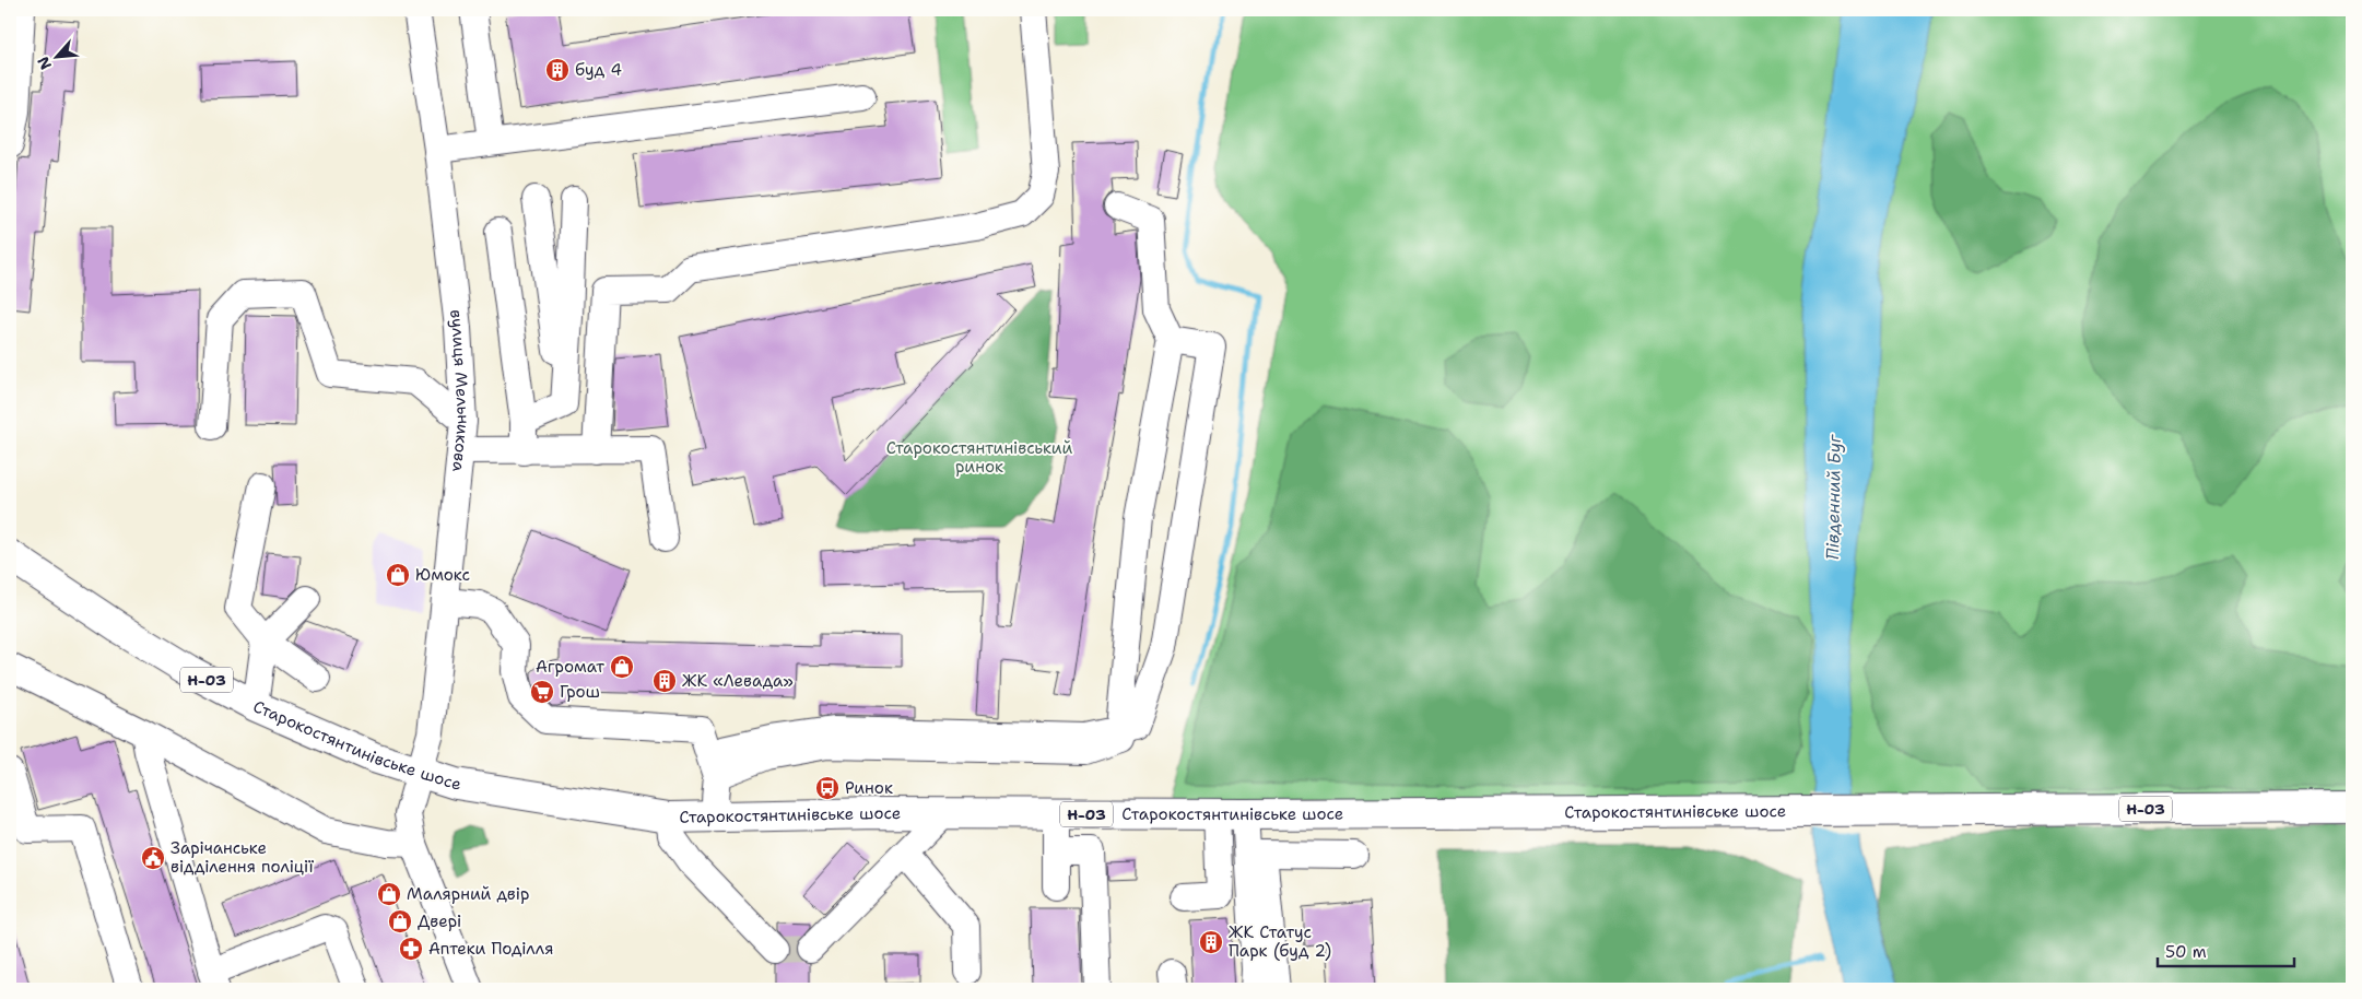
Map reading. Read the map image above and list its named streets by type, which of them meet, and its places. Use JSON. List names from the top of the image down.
{
  "streets": {
    "main road": ["Н-03", "Старокостянтинівське шосе"],
    "street": ["вулиця Мельникова"]
  },
  "crossings": [
    ["вулиця Мельникова", "Старокостянтинівське шосе"]
  ],
  "water": ["Південний Буг"],
  "parks": ["Старокостянтинівський ринок"],
  "places": {
    "building": ["буд 4", "ЖК «Левада»", "ЖК Статус Парк (буд 2)"],
    "shop": [
      "Юмокс",
      "Агромат",
      "Малярний двір",
      "Двері"
    ],
    "supermarket": ["Грош"],
    "bus stop": ["Ринок"],
    "public building": ["Зарічанське відділення поліції"],
    "pharmacy": ["Аптеки Поділля"]
  },
  "scale_bar": "50 m",
  "north": "bottom left"
}
